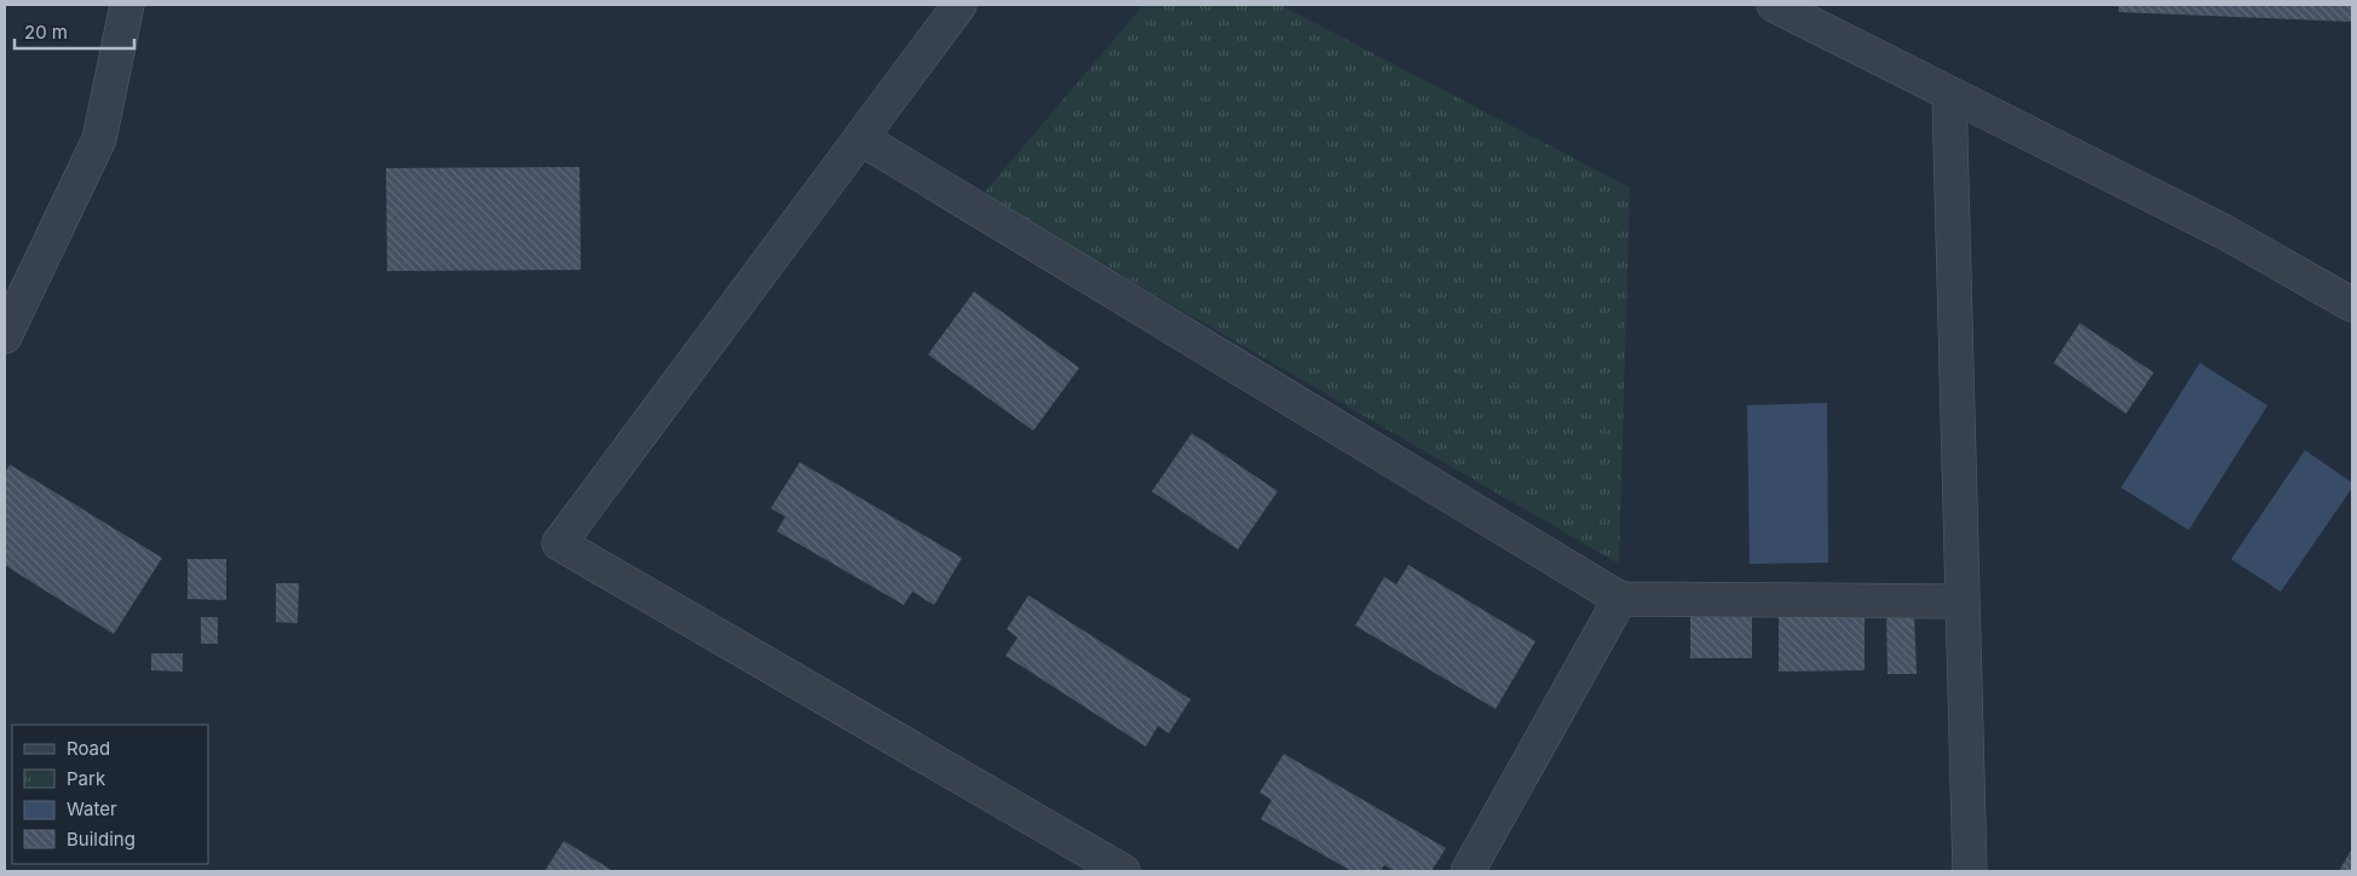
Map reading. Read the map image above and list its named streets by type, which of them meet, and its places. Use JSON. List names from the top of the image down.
{
  "legend": [
    "Road",
    "Park",
    "Water",
    "Building"
  ],
  "scale_bar": "20 m"
}
